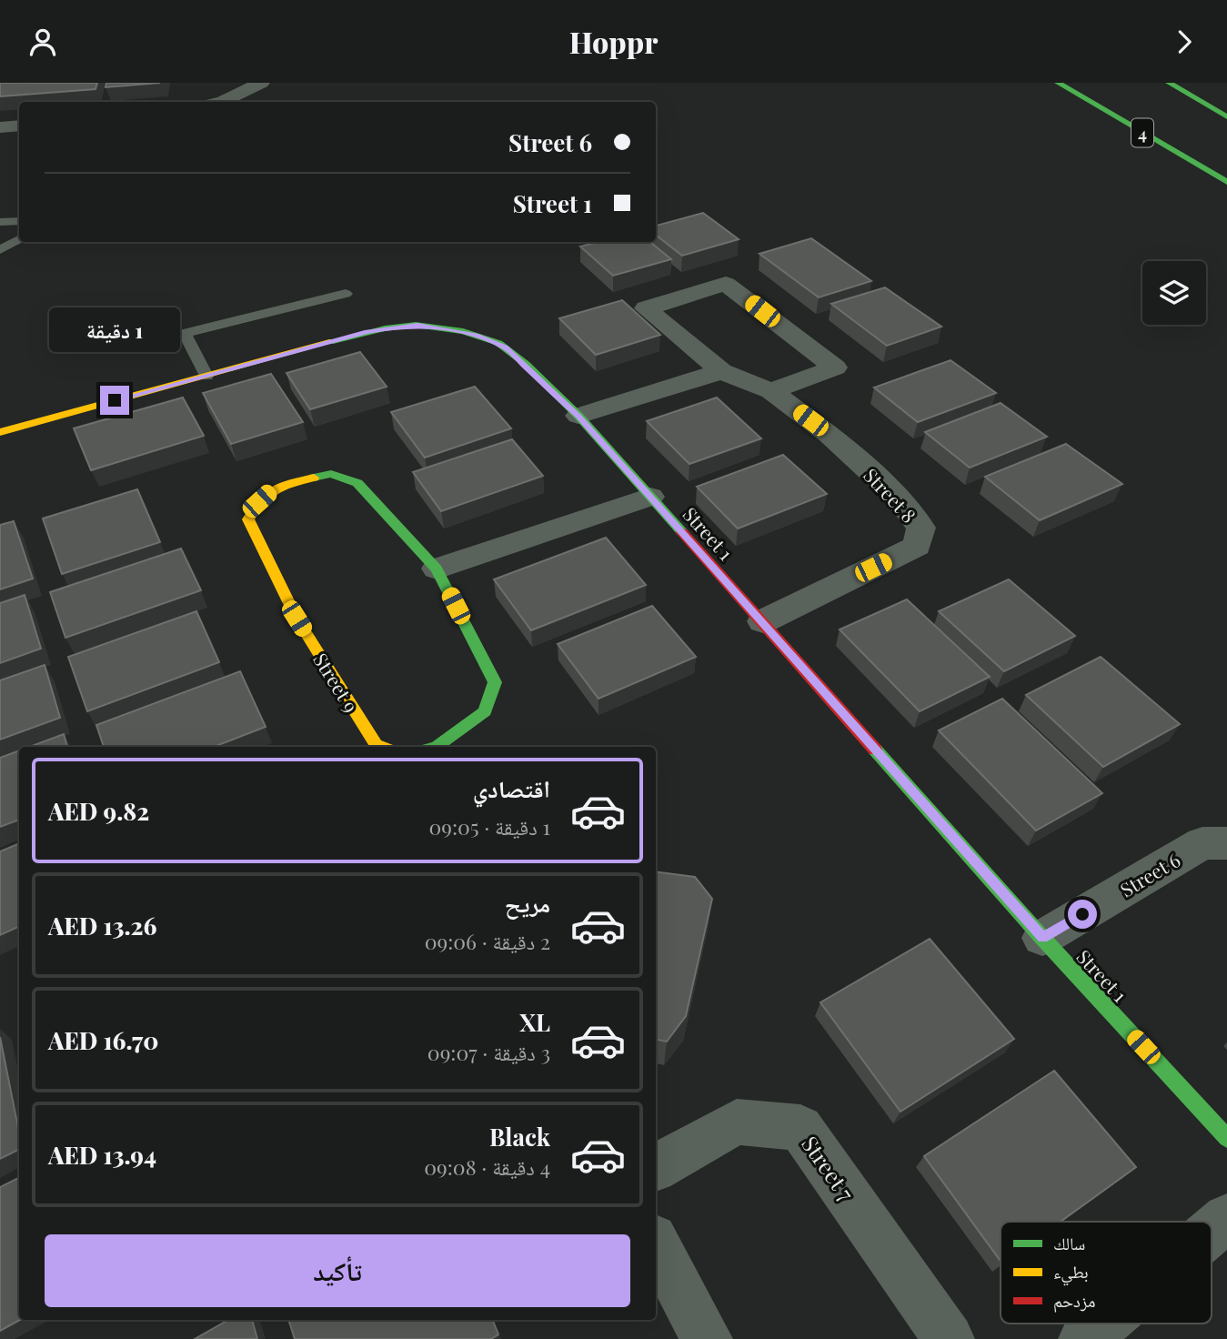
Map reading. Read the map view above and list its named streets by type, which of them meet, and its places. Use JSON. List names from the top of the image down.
{
  "streets": {
    "main road": ["4", "Street 1", "Street 9"],
    "street": ["Street 8", "Street 6", "Street 7"]
  },
  "crossings": [
    ["Street 8", "Street 1"],
    ["Street 1", "Street 6"]
  ],
  "legend": ["سالك", "بطيء", "مزدحم"],
  "page": {
    "header": "Hoppr",
    "banner": ["Street 6", "Street 1"],
    "bubble": "1 دقيقة",
    "list": [
      {
        "name": "اقتصادي",
        "note": "1 دقيقة · 09:05",
        "value": "AED 9.82"
      },
      {
        "name": "مريح",
        "note": "2 دقيقة · 09:06",
        "value": "AED 13.26"
      },
      {
        "name": "XL",
        "note": "3 دقيقة · 09:07",
        "value": "AED 16.70"
      },
      {
        "name": "Black",
        "note": "4 دقيقة · 09:08",
        "value": "AED 13.94"
      }
    ],
    "buttons": "تأكيد"
  }
}
